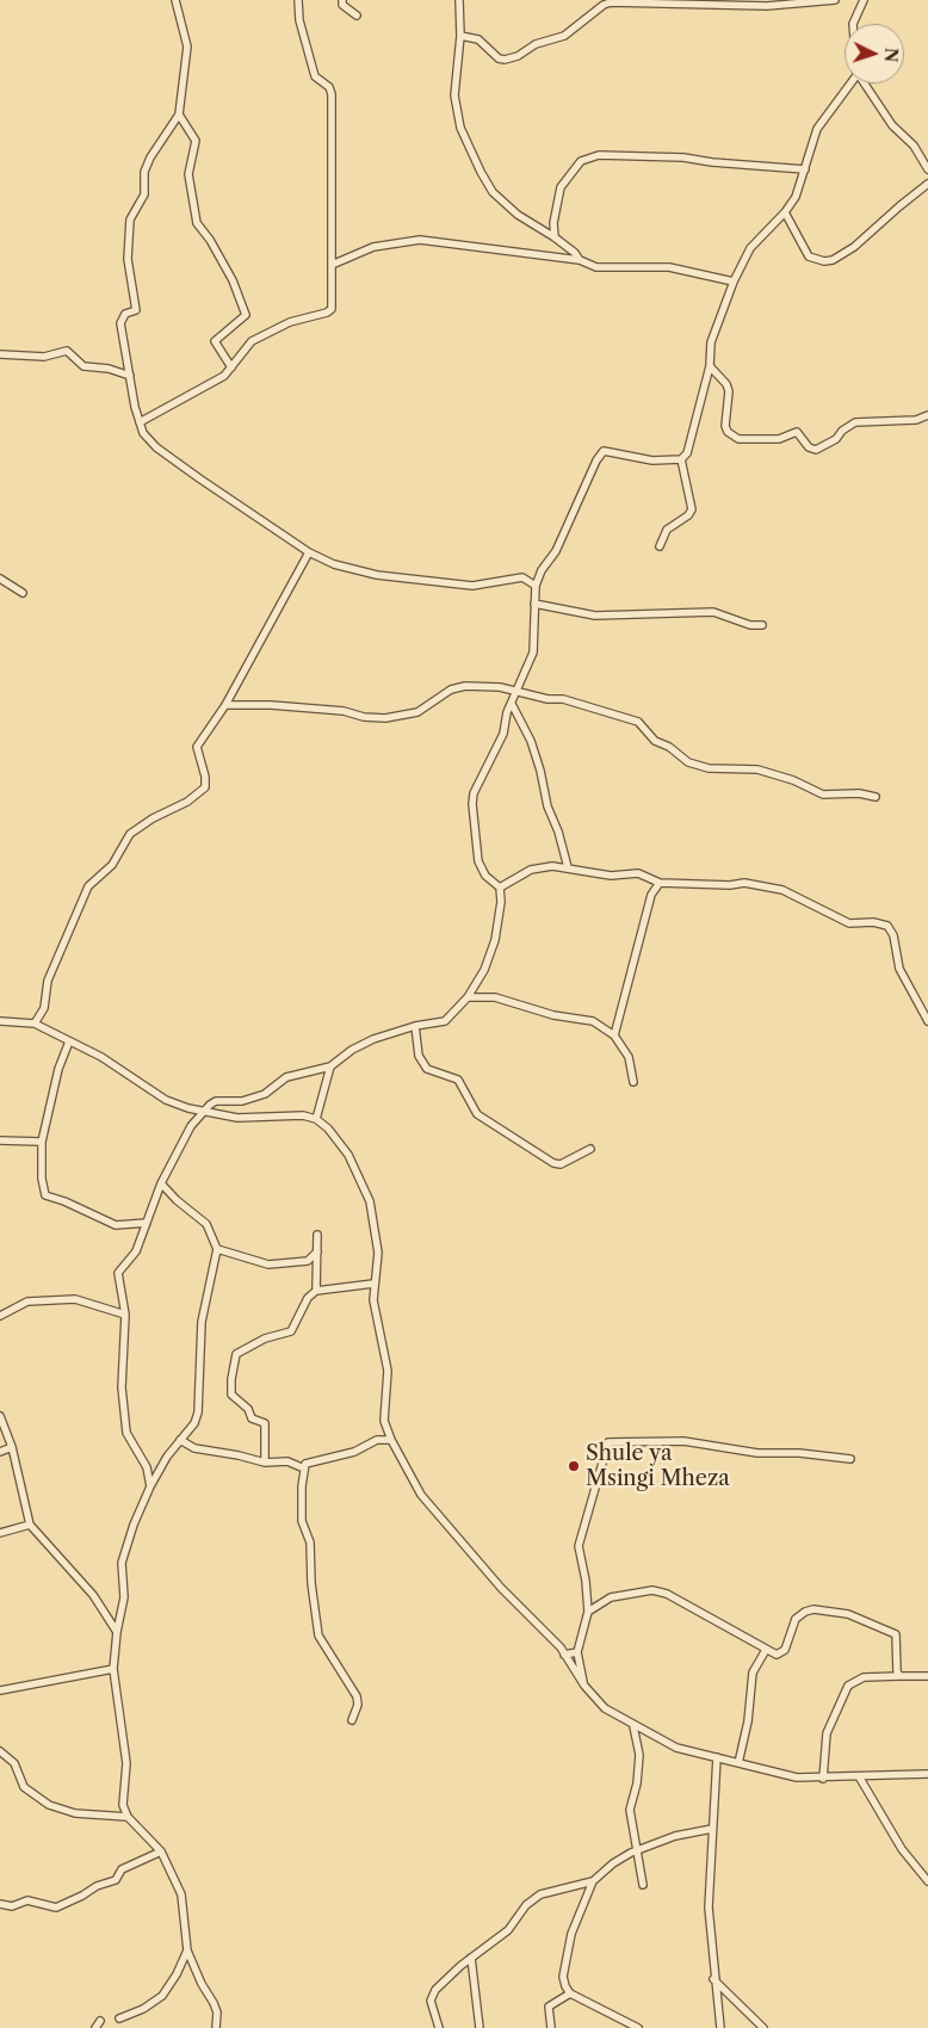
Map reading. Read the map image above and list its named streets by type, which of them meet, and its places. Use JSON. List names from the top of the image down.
{
  "places": ["Shule ya Msingi Mheza"],
  "north": "right"
}
